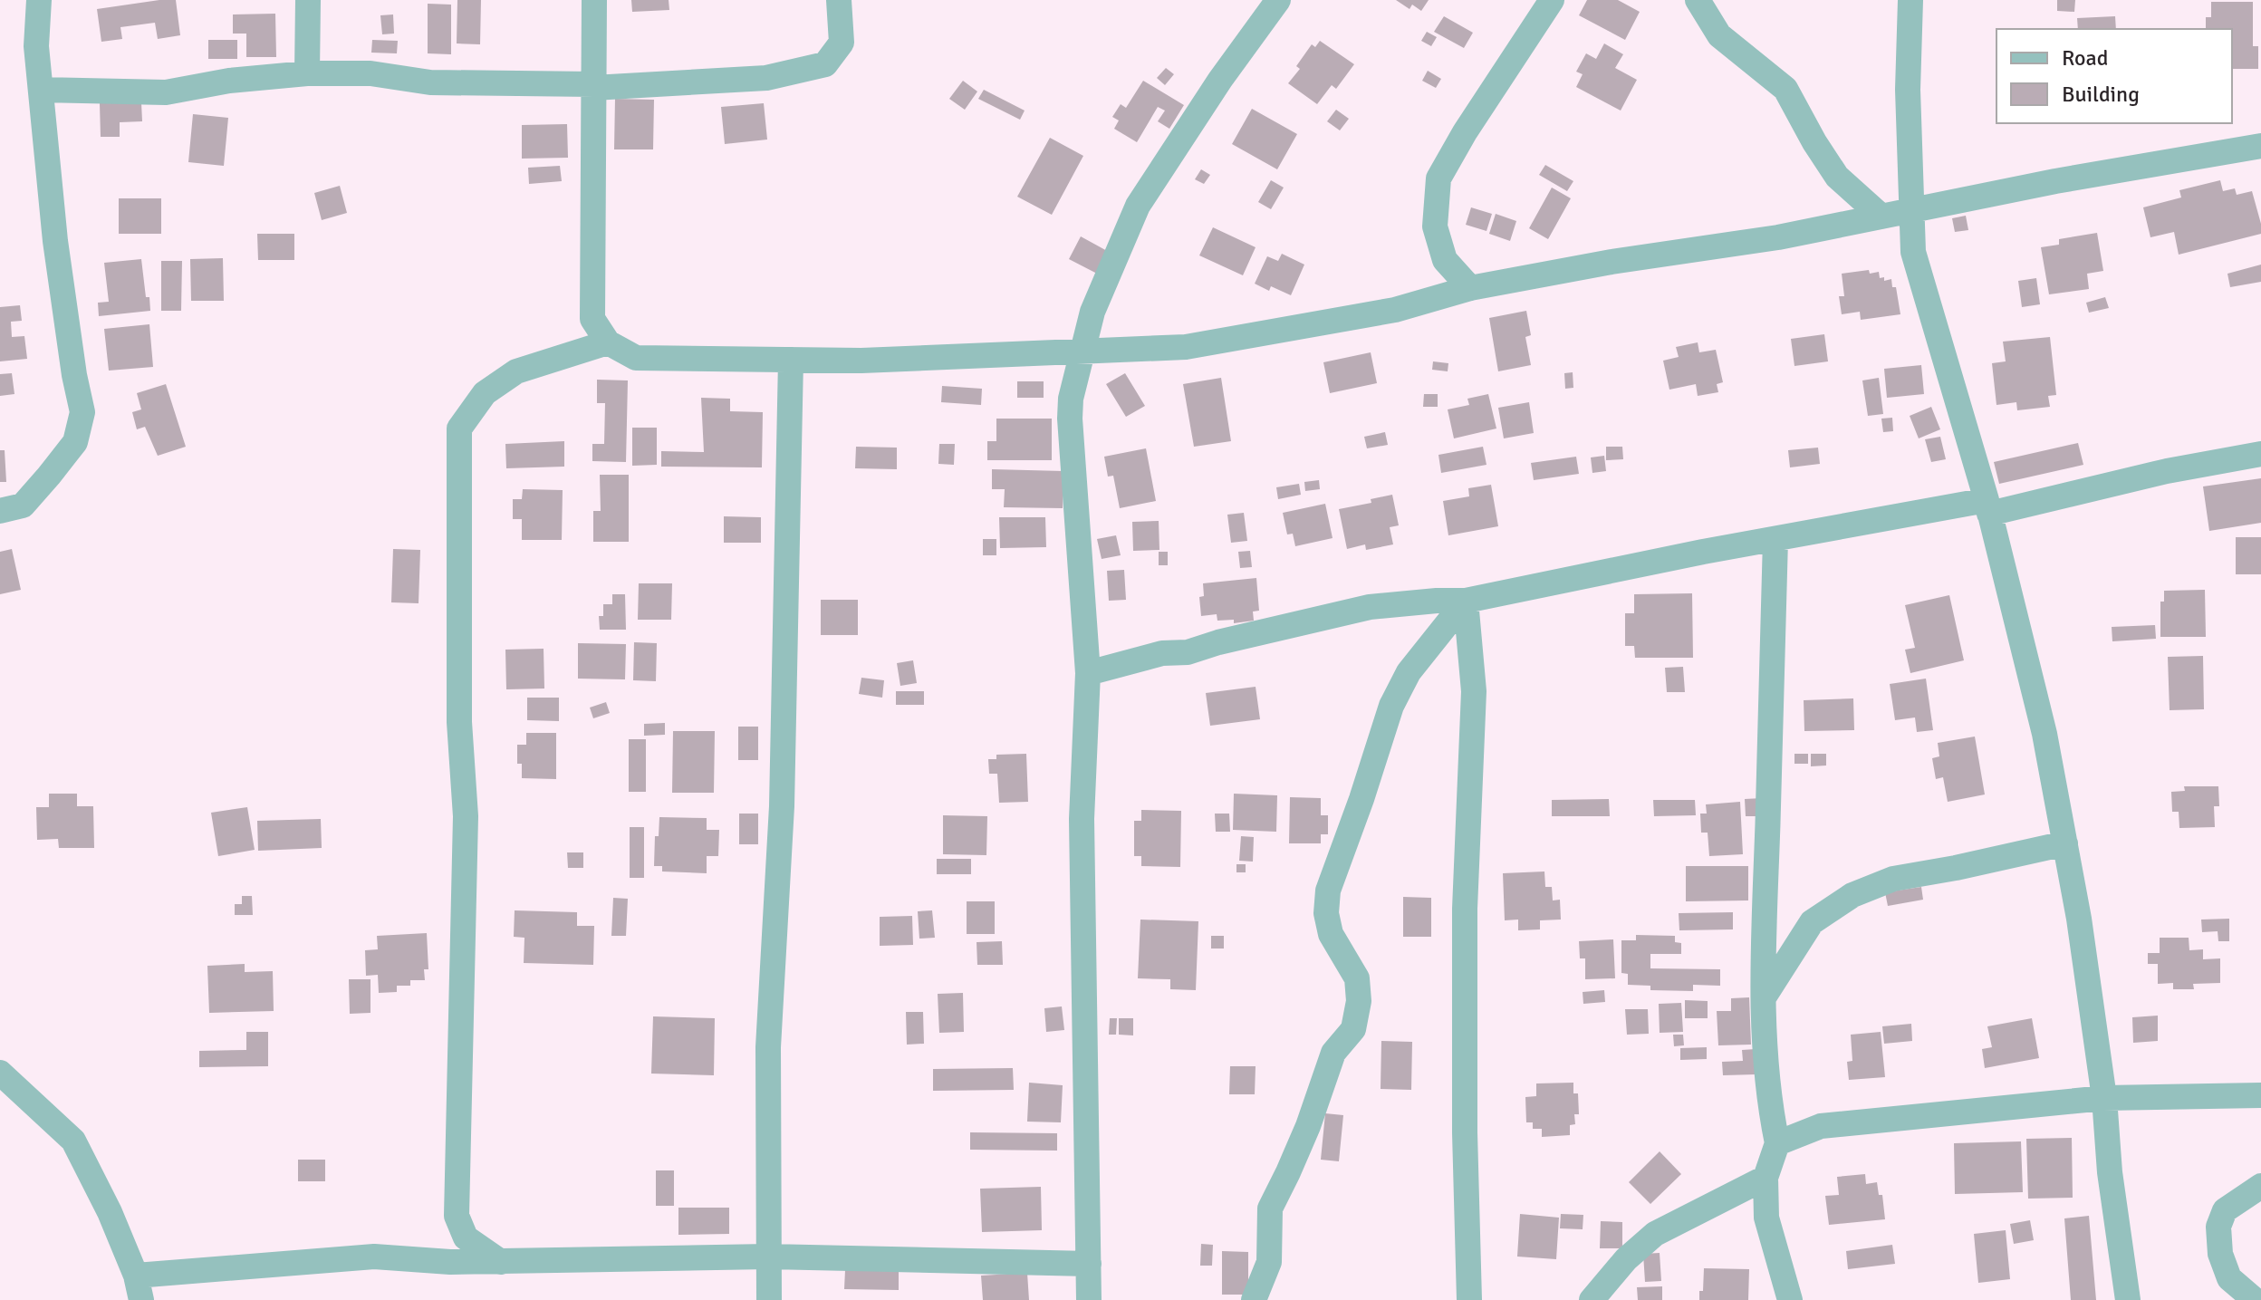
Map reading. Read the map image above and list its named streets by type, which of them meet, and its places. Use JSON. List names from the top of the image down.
{
  "legend": ["Road", "Building"]
}
